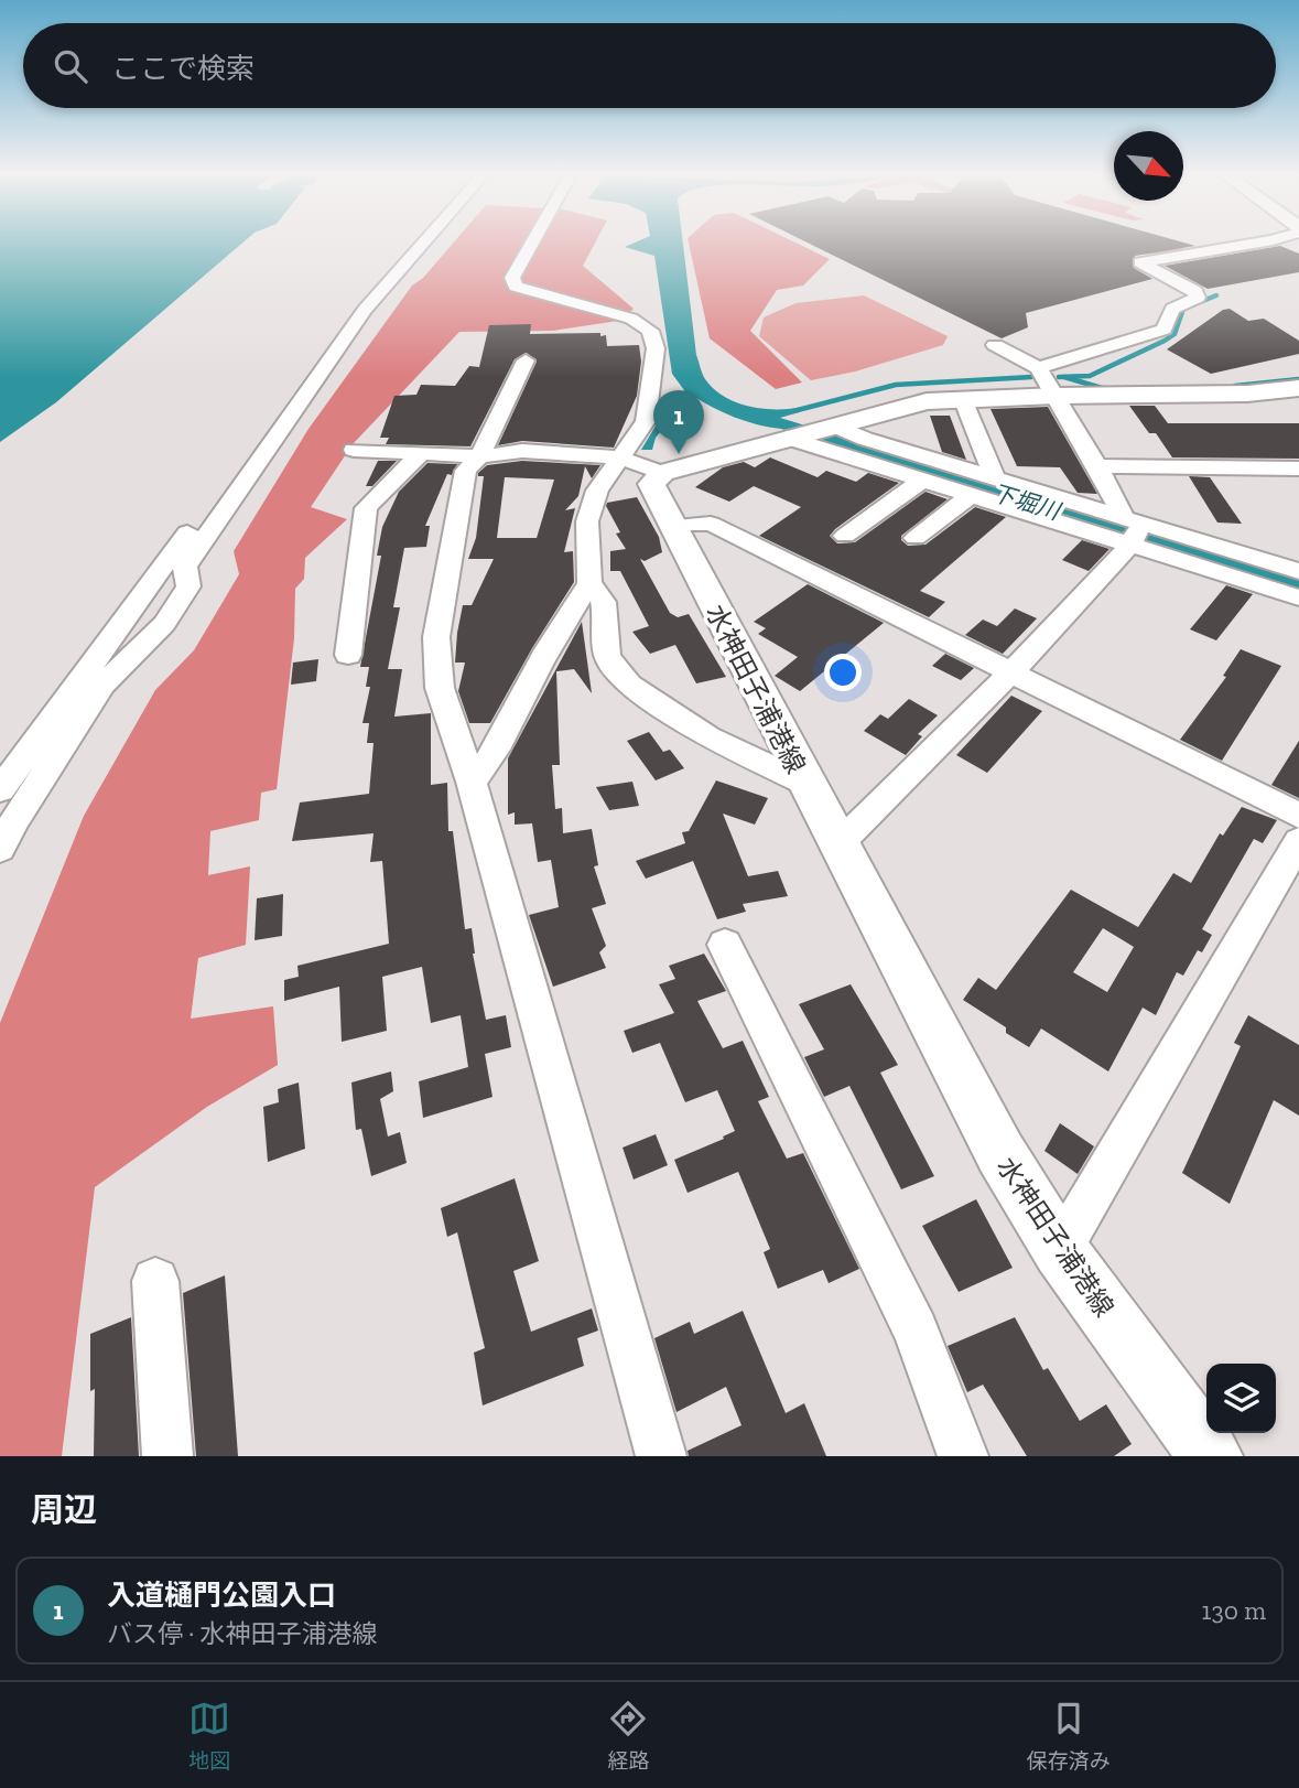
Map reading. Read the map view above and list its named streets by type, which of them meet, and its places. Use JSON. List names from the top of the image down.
{
  "streets": {
    "main road": ["水神田子浦港線"]
  },
  "water": ["下堀川"],
  "north": "bottom right",
  "page": {
    "search": "ここで検索",
    "pins": "1",
    "heading": "周辺",
    "list": [
      {
        "mark": "1",
        "name": "入道樋門公園入口",
        "note": "バス停 · 水神田子浦港線",
        "value": "130 m"
      }
    ],
    "nav": ["地図", "経路", "保存済み"]
  }
}
